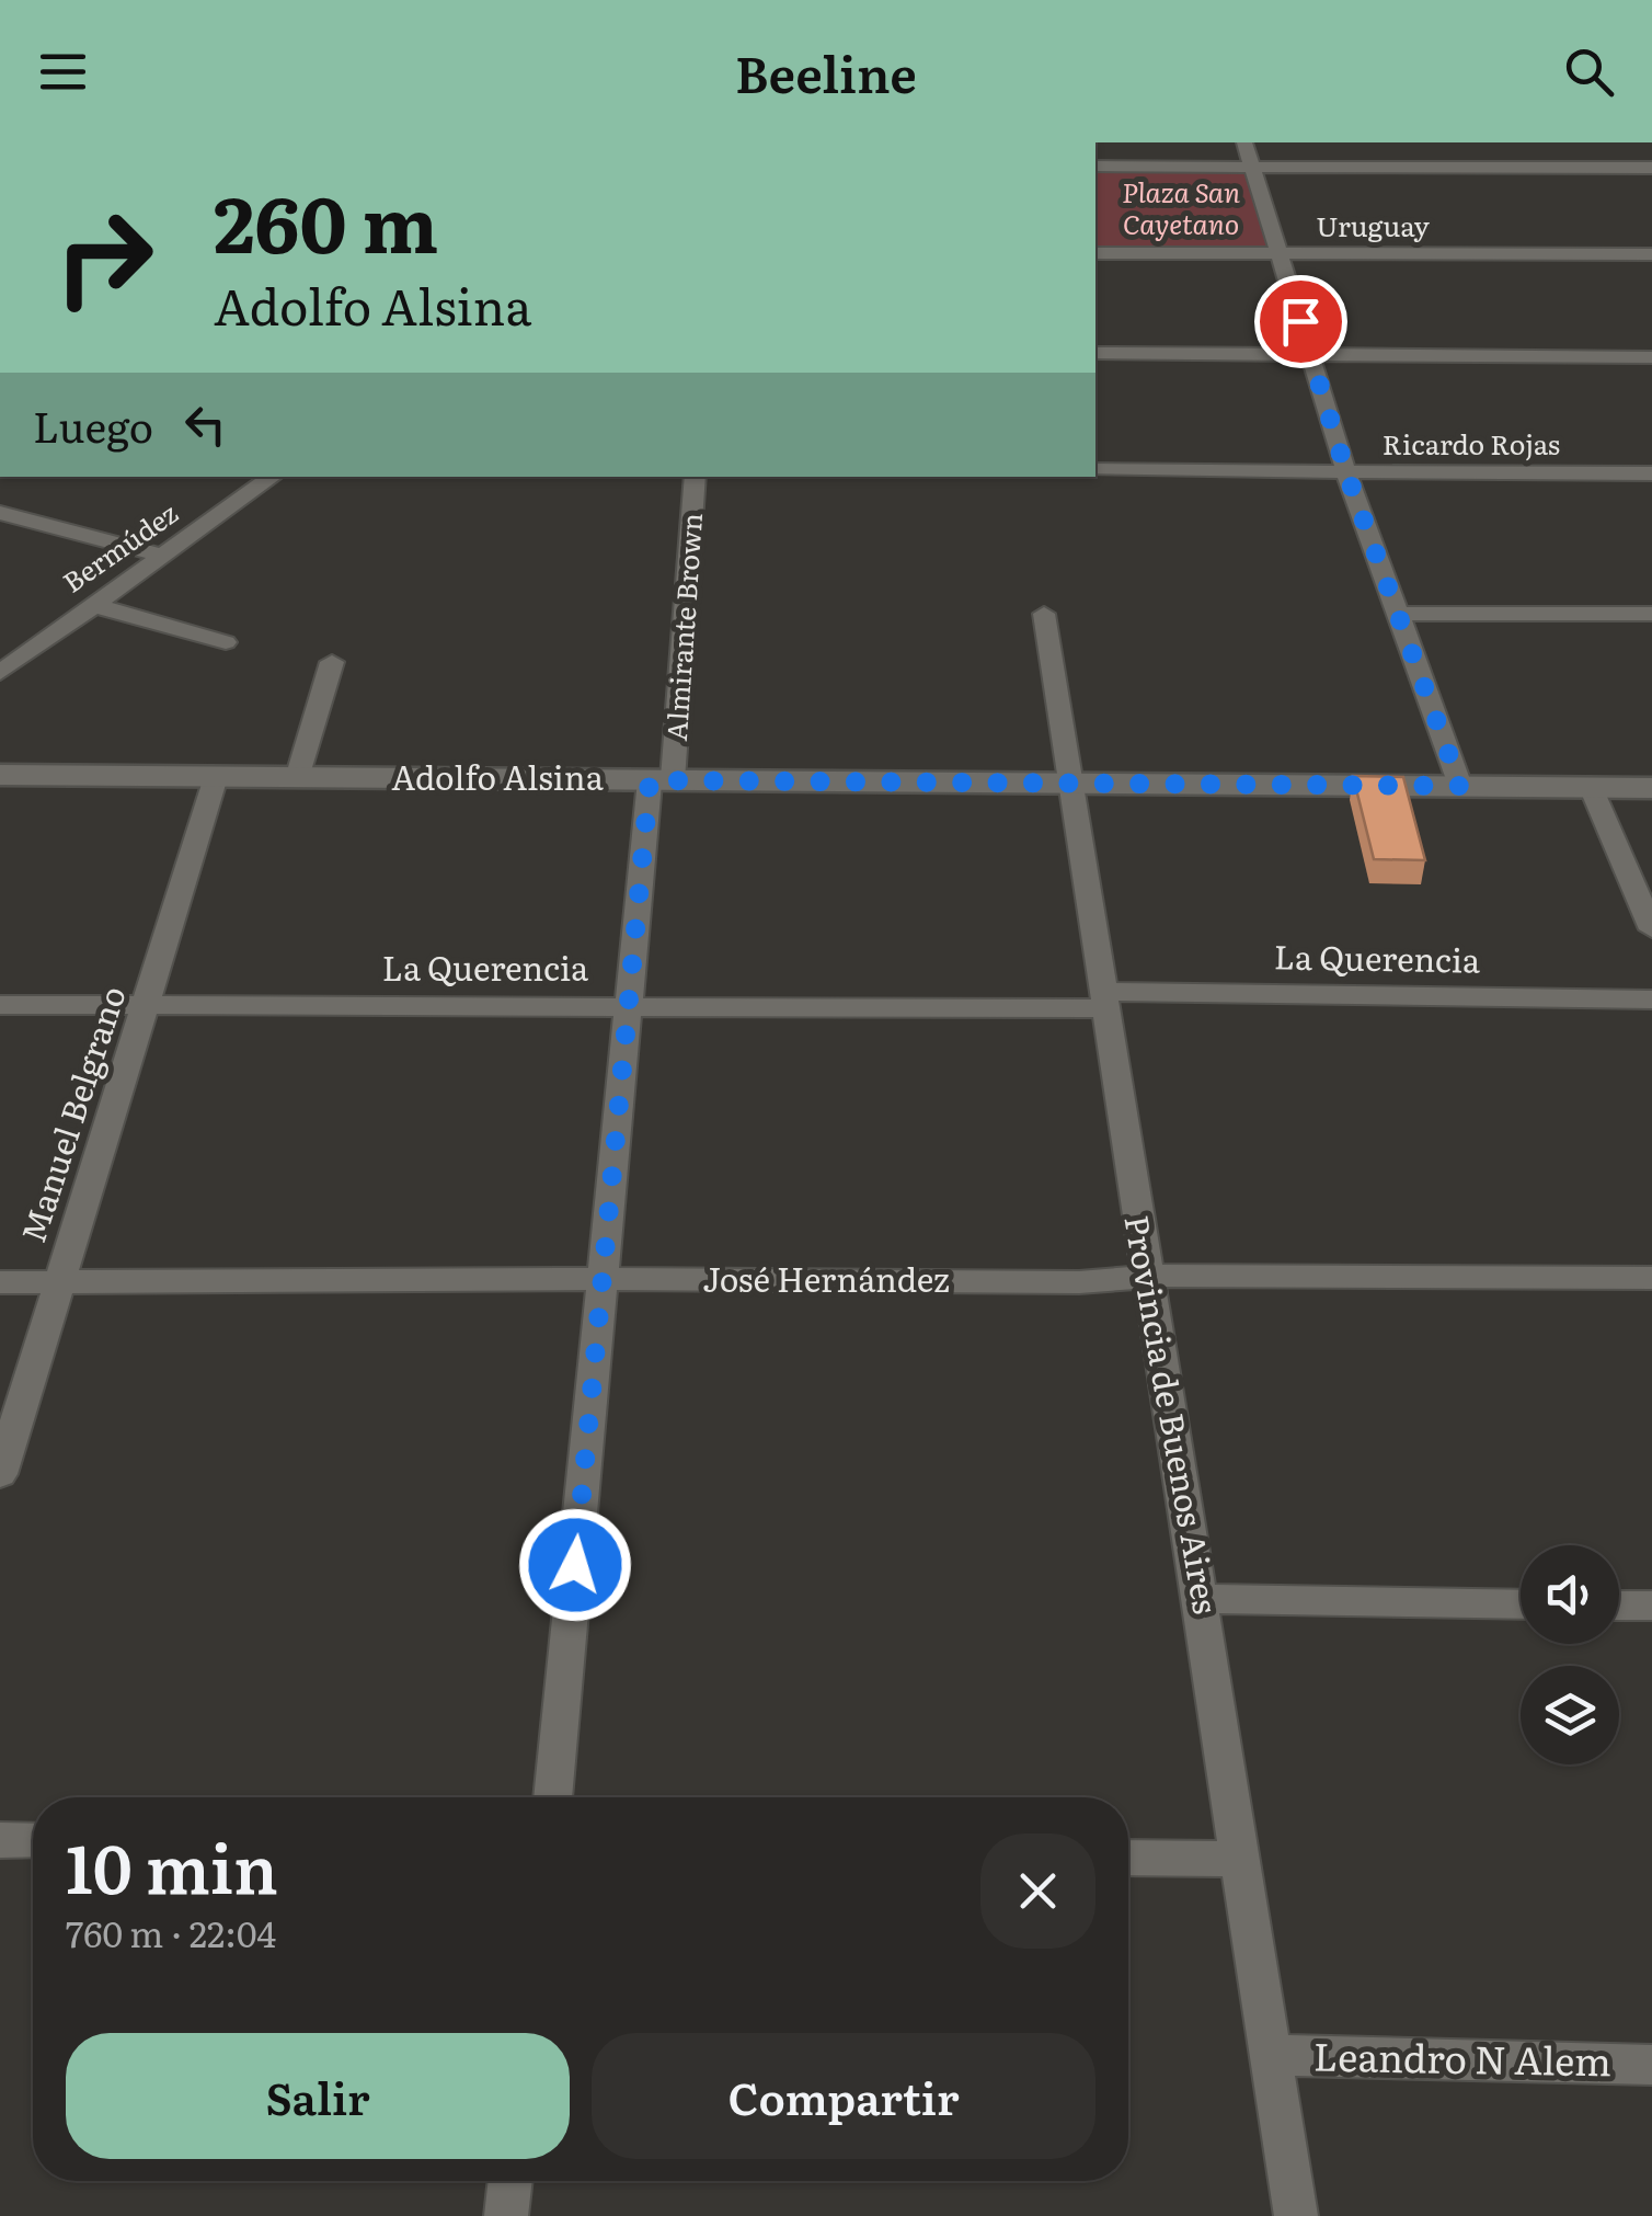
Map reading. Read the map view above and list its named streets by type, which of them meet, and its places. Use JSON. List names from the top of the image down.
{
  "streets": {
    "street": [
      "Uruguay",
      "Ricardo Rojas",
      "Bermúdez",
      "Almirante Brown",
      "Adolfo Alsina",
      "La Querencia",
      "Manuel Belgrano",
      "José Hernández",
      "Provincia de Buenos Aires",
      "Leandro N Alem"
    ]
  },
  "crossings": [
    ["Almirante Brown", "Adolfo Alsina"],
    ["Almirante Brown", "La Querencia"],
    ["Almirante Brown", "José Hernández"],
    ["Adolfo Alsina", "Manuel Belgrano"],
    ["Adolfo Alsina", "Provincia de Buenos Aires"],
    ["La Querencia", "Manuel Belgrano"],
    ["La Querencia", "Provincia de Buenos Aires"],
    ["Manuel Belgrano", "José Hernández"],
    ["José Hernández", "Provincia de Buenos Aires"],
    ["Provincia de Buenos Aires", "Leandro N Alem"]
  ],
  "parks": ["Plaza San Cayetano"],
  "page": {
    "header": "Beeline",
    "turn": ["260 m", "Adolfo Alsina"],
    "then": "Luego",
    "heading": ["10 min", "760 m · 22:04"],
    "buttons": ["Salir", "Compartir"]
  }
}
